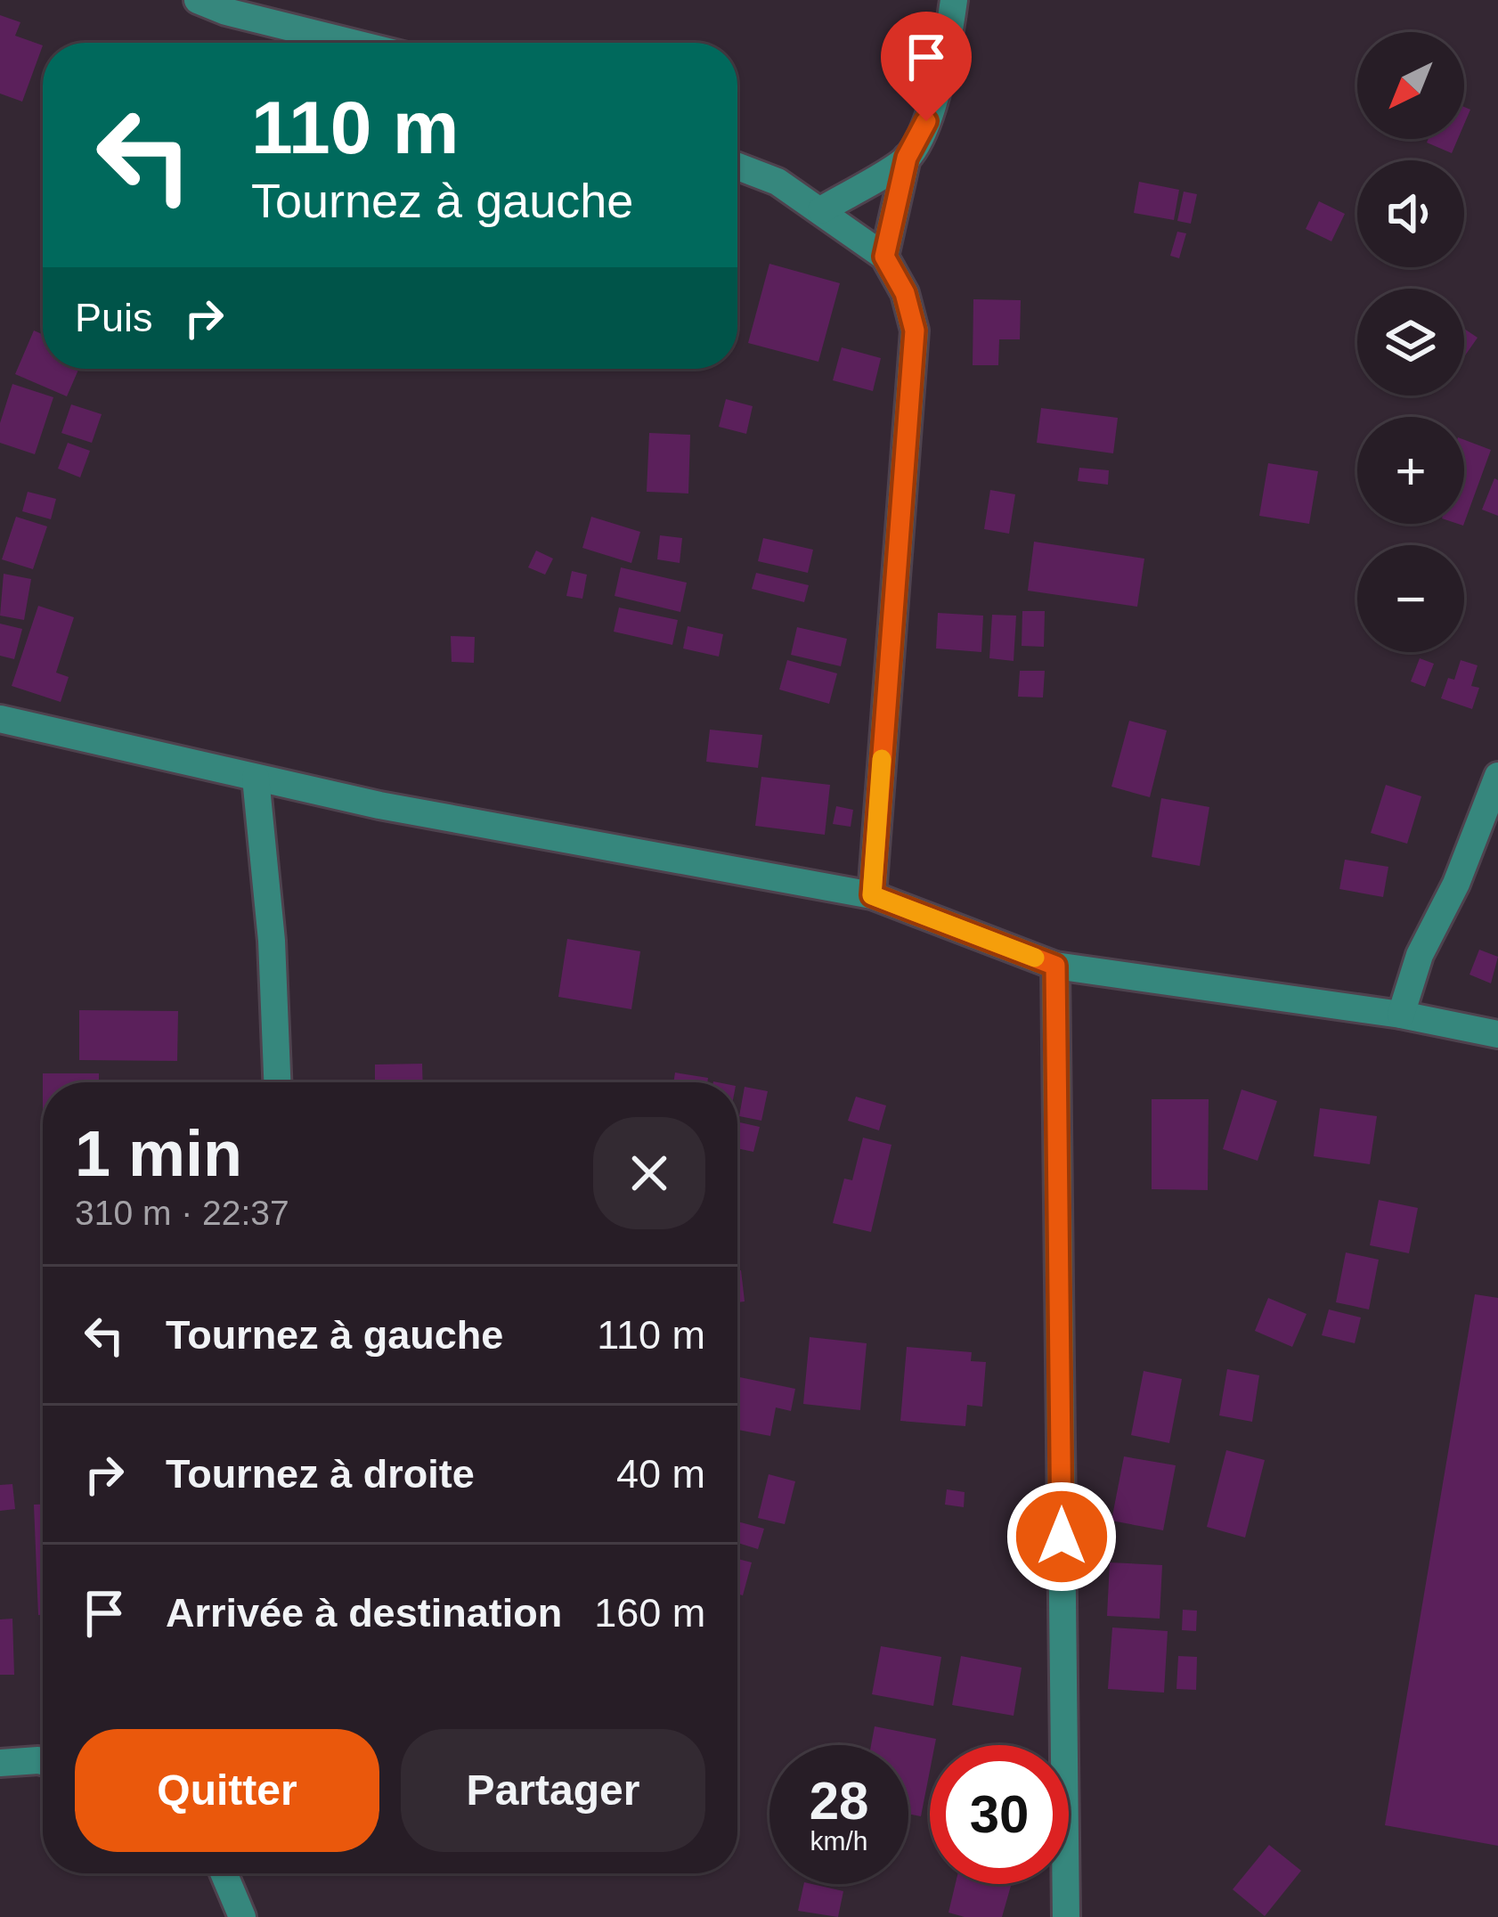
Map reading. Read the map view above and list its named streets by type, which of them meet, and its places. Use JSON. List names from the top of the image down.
{
  "north": "bottom left",
  "page": {
    "map_buttons": ["+", "−"],
    "turn": ["110 m", "Tournez à gauche"],
    "then": "Puis",
    "heading": ["1 min", "310 m · 22:37"],
    "list": [
      {
        "name": "Tournez à gauche",
        "value": "110 m"
      },
      {
        "name": "Tournez à droite",
        "value": "40 m"
      },
      {
        "name": "Arrivée à destination",
        "value": "160 m"
      }
    ],
    "buttons": ["Quitter", "Partager"],
    "speed": "28 km/h",
    "limit": "30"
  }
}
